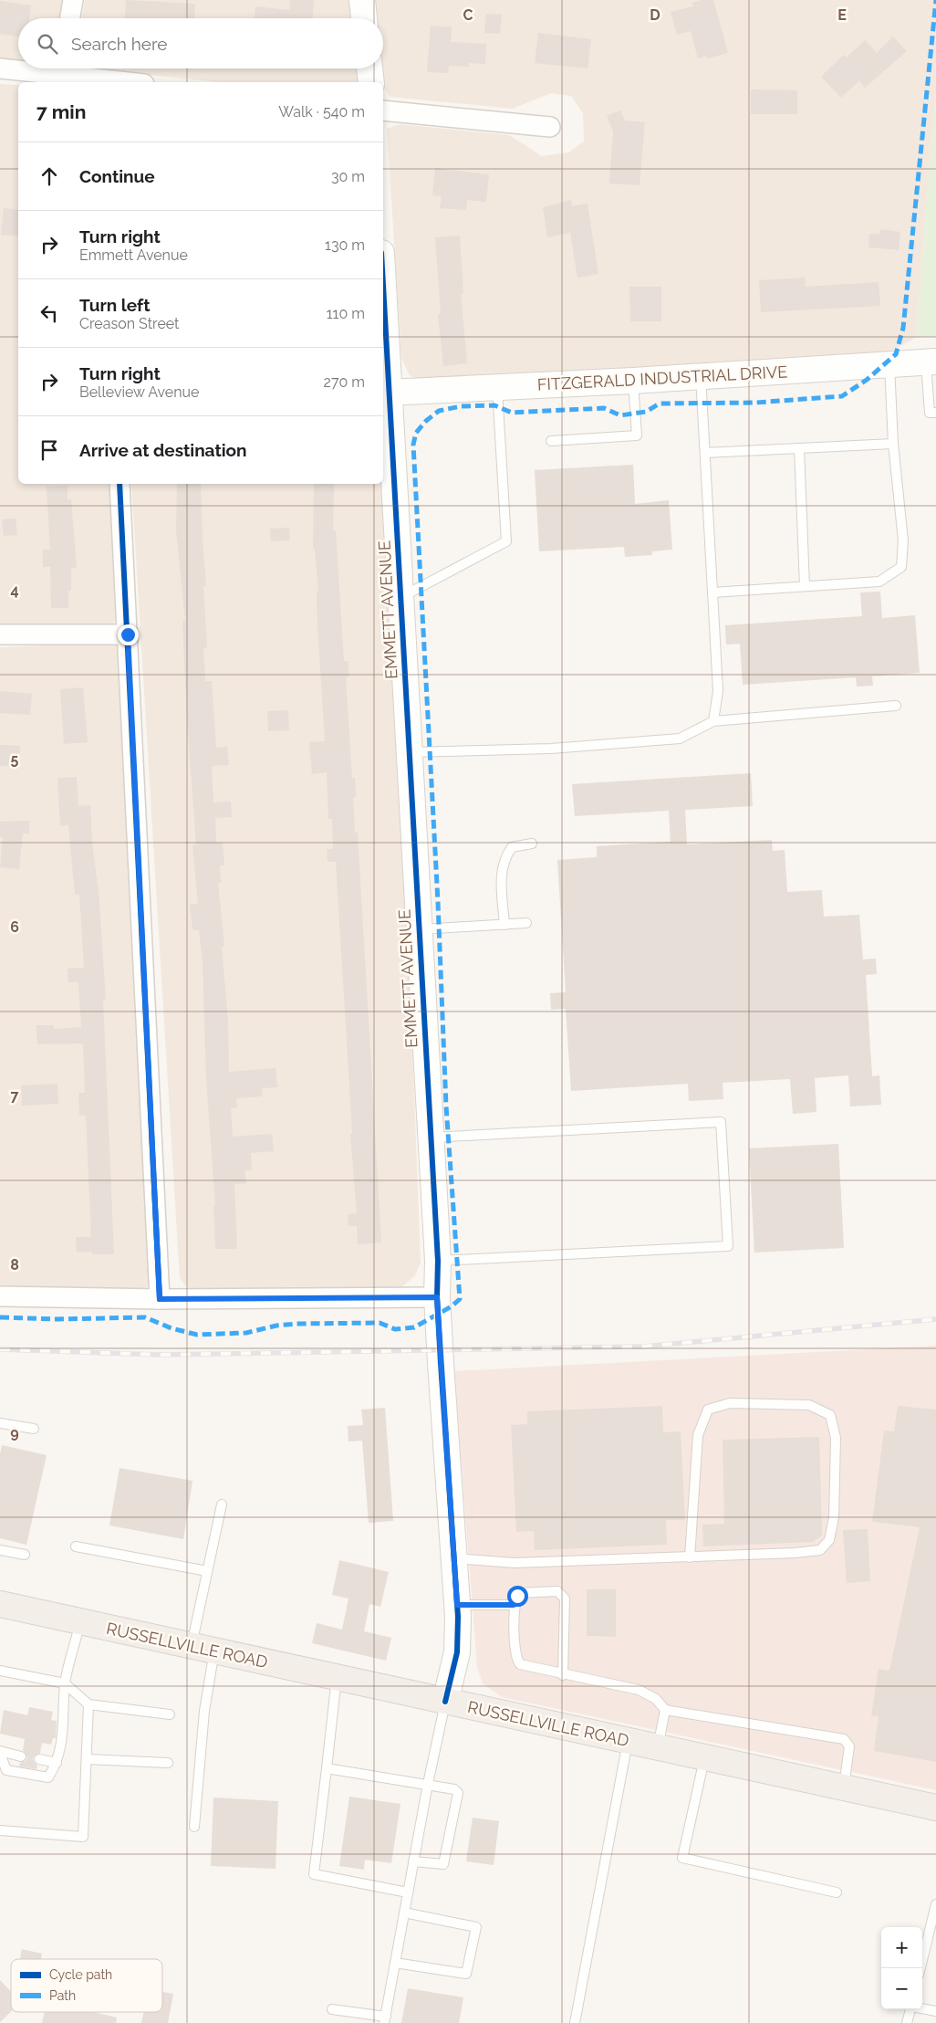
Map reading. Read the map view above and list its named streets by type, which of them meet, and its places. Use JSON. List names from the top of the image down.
{
  "streets": {
    "main road": ["RUSSELLVILLE ROAD"],
    "street": ["FITZGERALD INDUSTRIAL DRIVE", "EMMETT AVENUE"]
  },
  "crossings": [
    ["FITZGERALD INDUSTRIAL DRIVE", "EMMETT AVENUE"],
    ["EMMETT AVENUE", "RUSSELLVILLE ROAD"]
  ],
  "legend": ["Cycle path", "Path"],
  "page": {
    "search": "Search here",
    "heading": ["7 min", "Walk · 540 m"],
    "list": [
      ["Continue", "30 m"],
      ["Turn right", "Emmett Avenue", "130 m"],
      ["Turn left", "Creason Street", "110 m"],
      ["Turn right", "Belleview Avenue", "270 m"],
      "Arrive at destination"
    ],
    "map_buttons": ["+", "−"]
  },
  "grid": {
    "columns": ["C", "D", "E"],
    "rows": [
      "4",
      "5",
      "6",
      "7",
      "8",
      "9"
    ]
  }
}
